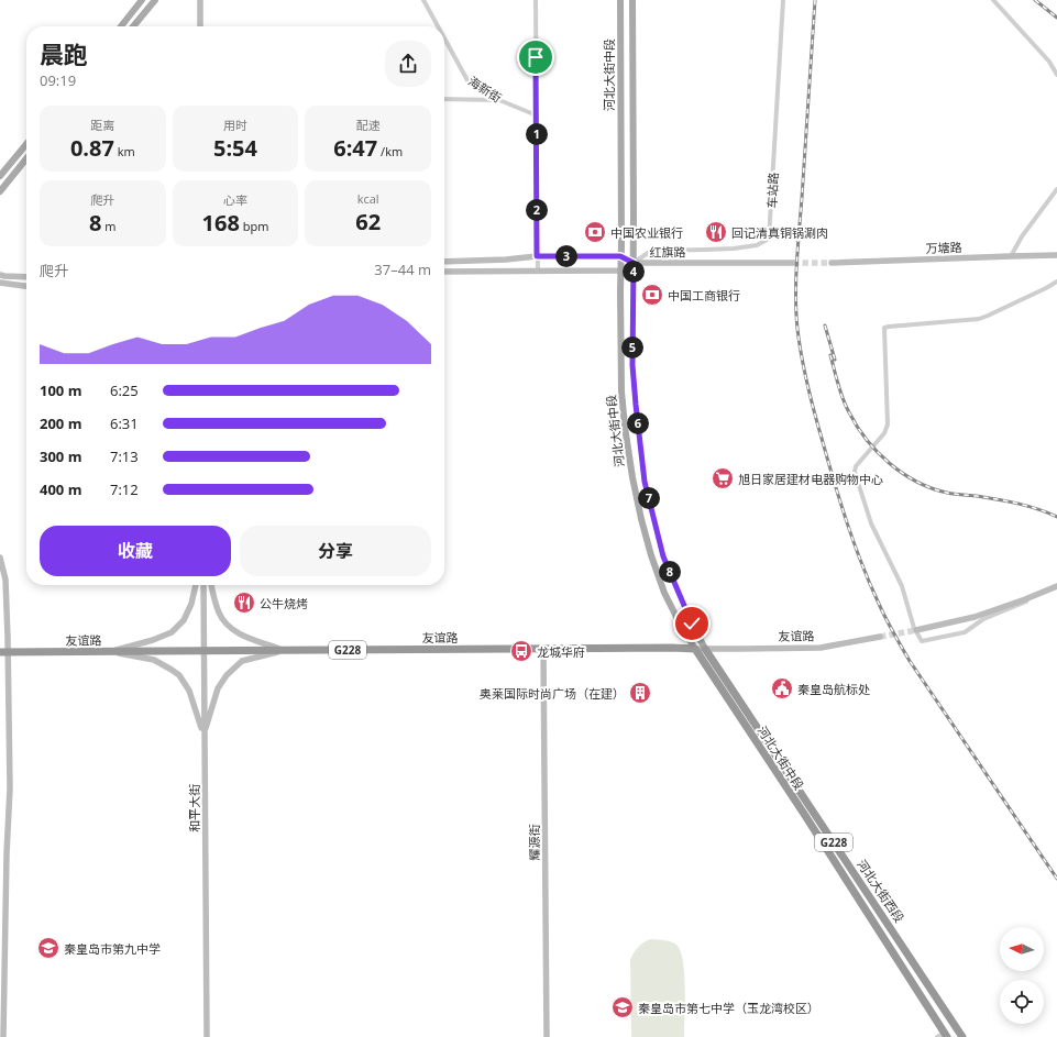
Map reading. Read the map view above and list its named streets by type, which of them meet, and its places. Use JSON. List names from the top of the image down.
{
  "streets": {
    "highway": [
      "河北大街中段",
      "友谊路",
      "G228",
      "河北大街西段"
    ],
    "main road": [
      "万塘路",
      "红旗路",
      "和平大街",
      "耀源街"
    ],
    "street": ["海新街", "车站路"]
  },
  "crossings": [
    ["河北大街中段", "红旗路"],
    ["河北大街中段", "友谊路"],
    ["车站路", "红旗路"],
    ["友谊路", "和平大街"],
    ["友谊路", "耀源街"],
    ["友谊路", "河北大街西段"]
  ],
  "places": {
    "bank": ["中国农业银行", "中国工商银行"],
    "restaurant": ["回记清真铜锅涮肉", "公牛烧烤"],
    "supermarket": ["旭日家居建材电器购物中心"],
    "bus stop": ["龙城华府"],
    "public building": ["秦皇岛航标处"],
    "building": ["奥莱国际时尚广场（在建）"],
    "school or university": ["秦皇岛市第九中学", "秦皇岛市第七中学（玉龙湾校区）"]
  },
  "north": "left",
  "page": {
    "heading": ["晨跑", "09:19"],
    "stats": [
      ["距离", "0.87 km"],
      ["用时", "5:54"],
      ["配速", "6:47 /km"],
      ["爬升", "8 m"],
      ["心率", "168 bpm"],
      ["kcal", "62"]
    ],
    "pins": [
      "1",
      "2",
      "3",
      "4",
      "5",
      "6",
      "7",
      "8"
    ],
    "chart": ["爬升", "37–44 m"],
    "list": [
      {
        "name": "100 m",
        "note": "6:25"
      },
      {
        "name": "200 m",
        "note": "6:31"
      },
      {
        "name": "300 m",
        "note": "7:13"
      },
      {
        "name": "400 m",
        "note": "7:12"
      }
    ],
    "buttons": ["收藏", "分享"]
  }
}
